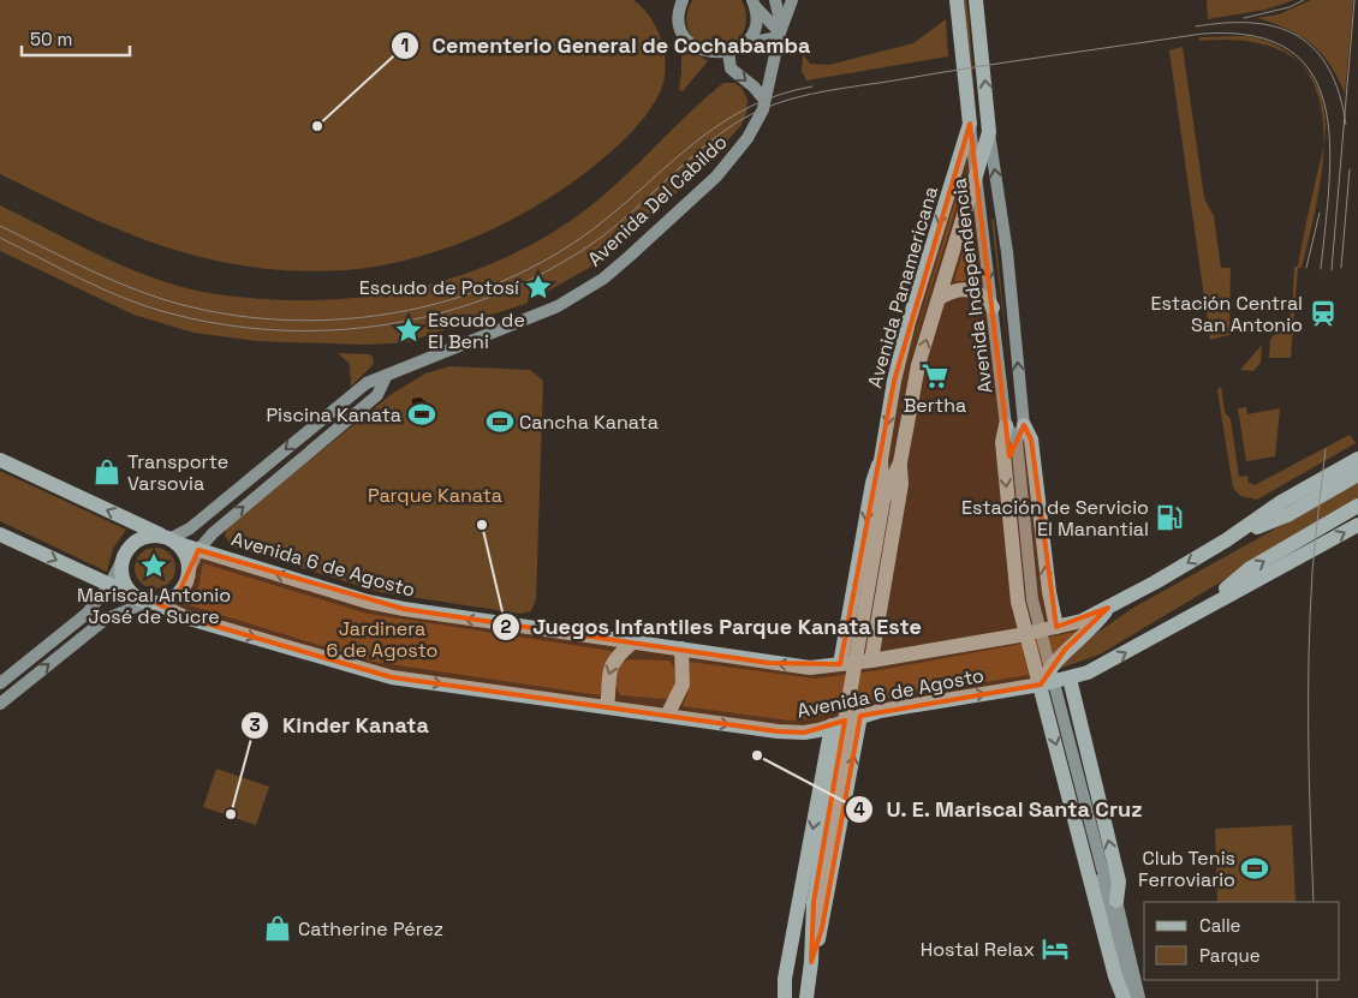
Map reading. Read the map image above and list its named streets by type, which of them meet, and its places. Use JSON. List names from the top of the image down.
{
  "streets": {
    "main road": ["Avenida Panamericana", "Avenida 6 de Agosto"],
    "street": ["Avenida Del Cabildo", "Avenida Independencia"]
  },
  "crossings": [
    ["Avenida Del Cabildo", "Avenida 6 de Agosto"],
    ["Avenida Independencia", "Avenida Panamericana"]
  ],
  "parks": ["Parque Kanata", "Jardinera 6 de Agosto"],
  "places": {
    "other": [
      "Cementerio General de Cochabamba",
      "Juegos Infantiles Parque Kanata Este",
      "U. E. Mariscal Santa Cruz",
      "Kinder Kanata"
    ],
    "place": ["Escudo de Potosí", "Escudo de El Beni", "Mariscal Antonio José de Sucre"],
    "station": ["Estación Central San Antonio"],
    "supermarket": ["Bertha"],
    "sports": ["Piscina Kanata", "Cancha Kanata", "Club Tenis Ferroviario"],
    "shop": ["Transporte Varsovia", "Catherine Pérez"],
    "fuel station": ["Estación de Servicio El Manantial"],
    "hotel": ["Hostal Relax"]
  },
  "legend": ["Calle", "Parque"],
  "scale_bar": "50 m"
}
